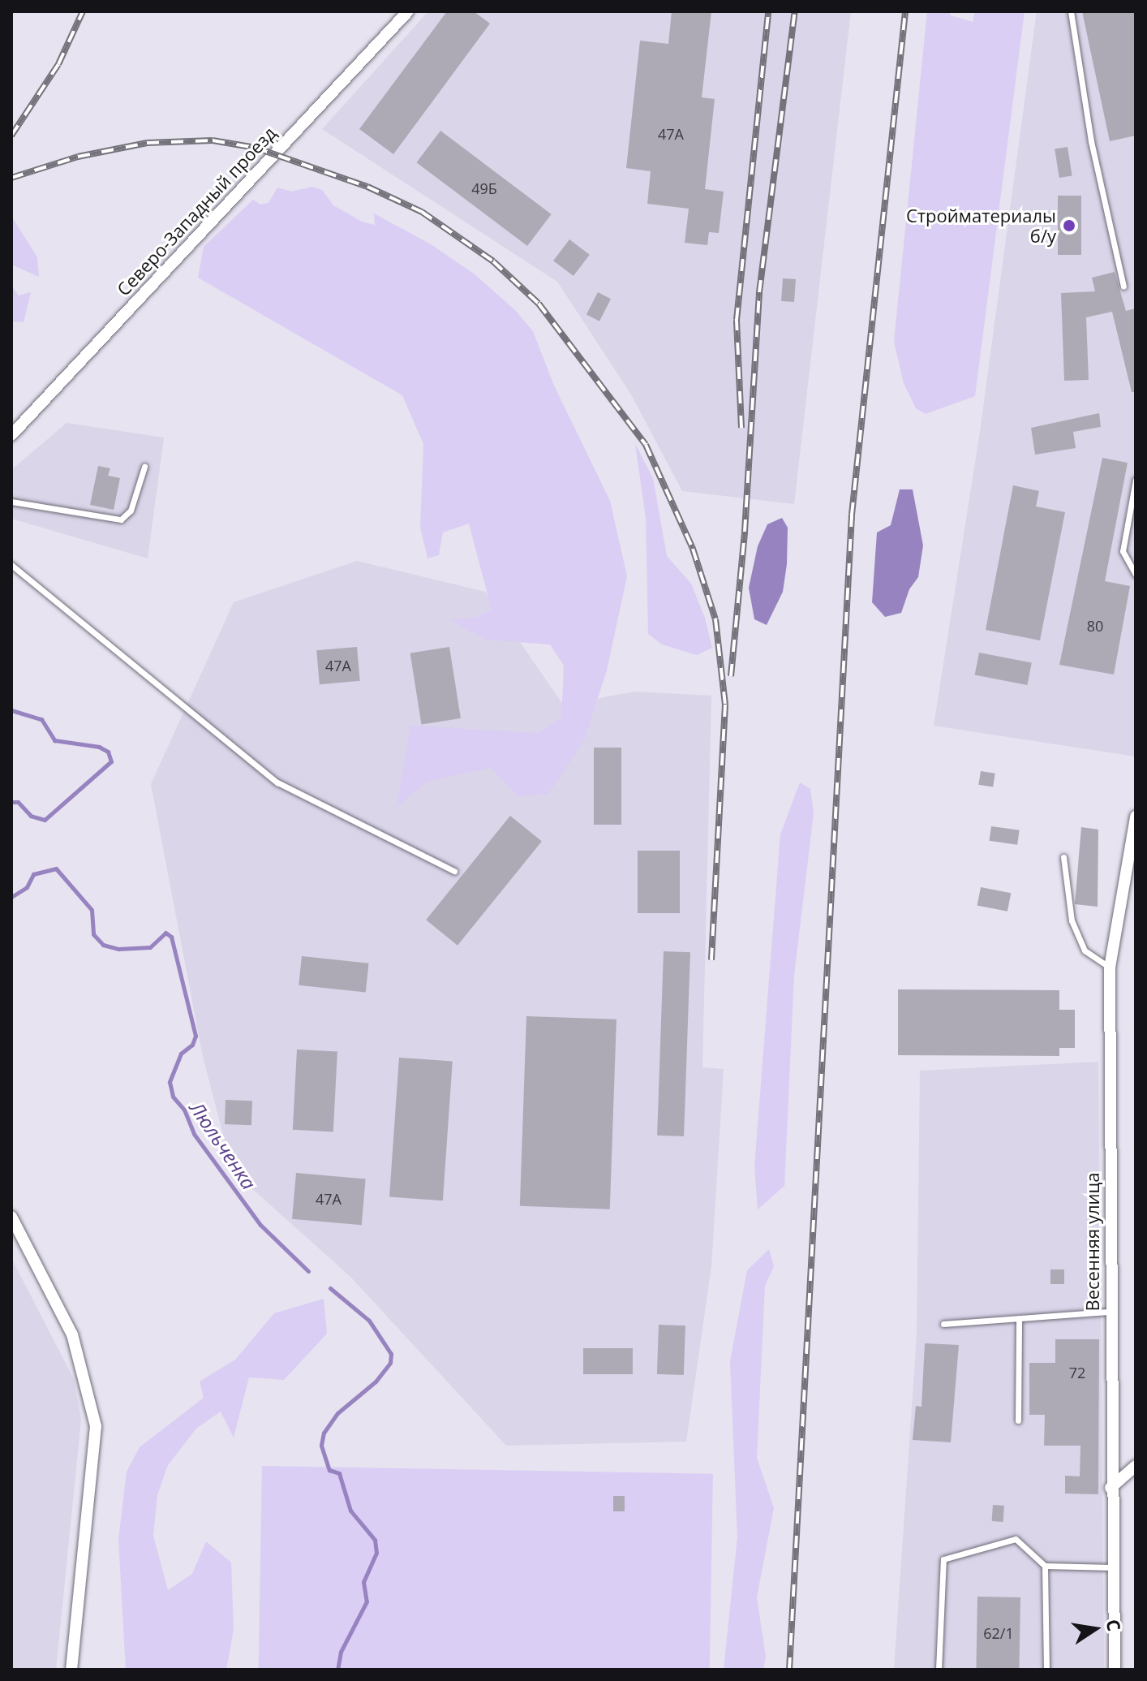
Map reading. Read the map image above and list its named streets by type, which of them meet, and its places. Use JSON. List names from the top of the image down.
{
  "streets": {
    "street": ["Северо-Западный проезд", "Весенняя улица"]
  },
  "water": ["Люльченка"],
  "places": ["Стройматериалы б/у"],
  "house_numbers": [
    "47А",
    "49Б",
    "80",
    "47А",
    "47А",
    "72",
    "62/1"
  ],
  "north": "right"
}
